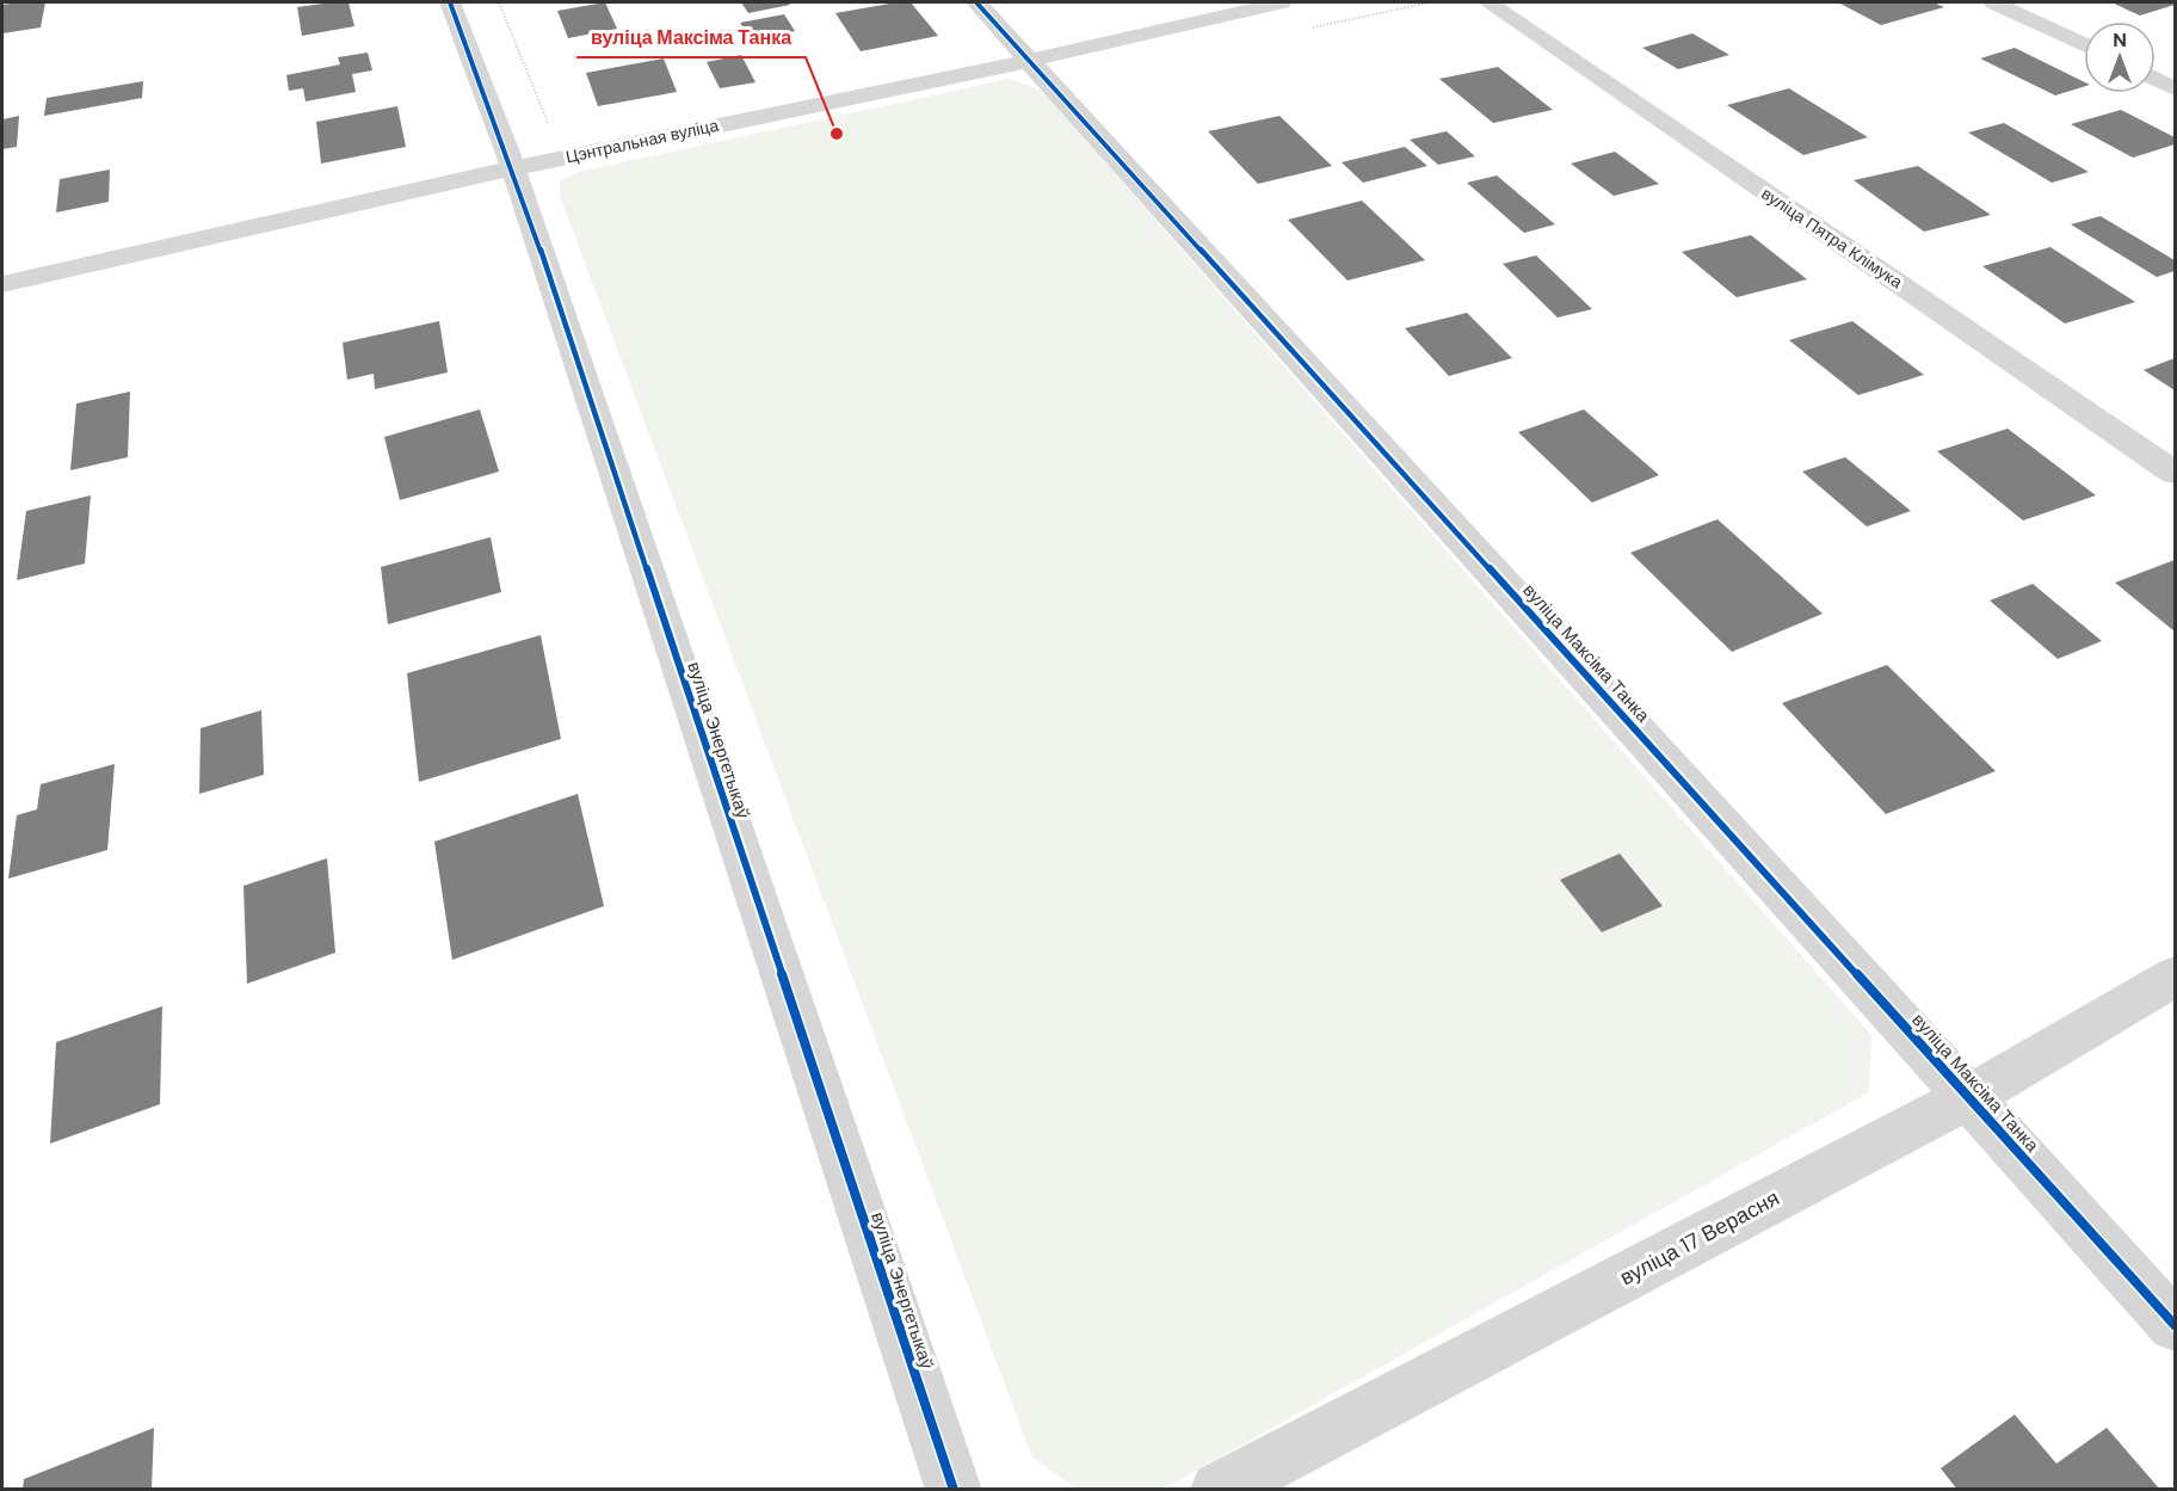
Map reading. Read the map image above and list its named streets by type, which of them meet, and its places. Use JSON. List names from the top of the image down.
{
  "streets": {
    "street": [
      "Цэнтральная вуліца",
      "вуліца Пятра Клімука",
      "вуліца Максіма Танка",
      "вуліца Энергетыкаў",
      "вуліца 17 Верасня"
    ]
  },
  "crossings": [
    ["Цэнтральная вуліца", "вуліца Максіма Танка"],
    ["Цэнтральная вуліца", "вуліца Энергетыкаў"],
    ["вуліца Максіма Танка", "вуліца 17 Верасня"]
  ],
  "places": ["вуліца Максіма Танка"],
  "north": "top"
}
